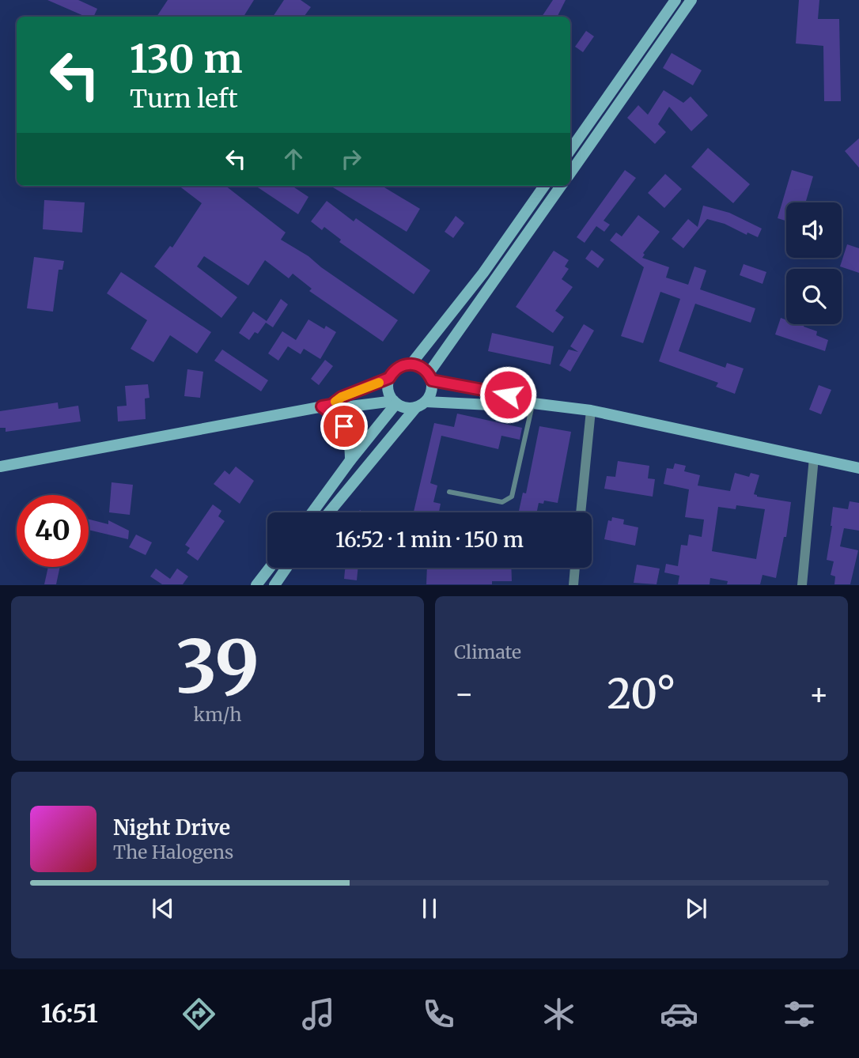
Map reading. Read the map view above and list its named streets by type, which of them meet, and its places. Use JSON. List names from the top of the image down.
{
  "page": {
    "turn": ["130 m", "Turn left"],
    "limit": "40",
    "trip": "16:52 · 1 min · 150 m",
    "tile": [
      ["39", "km/h"],
      "Climate"
    ],
    "heat": ["−", "20°", "+"],
    "song": ["Night Drive", "The Halogens"],
    "tabs": "16:51"
  }
}
